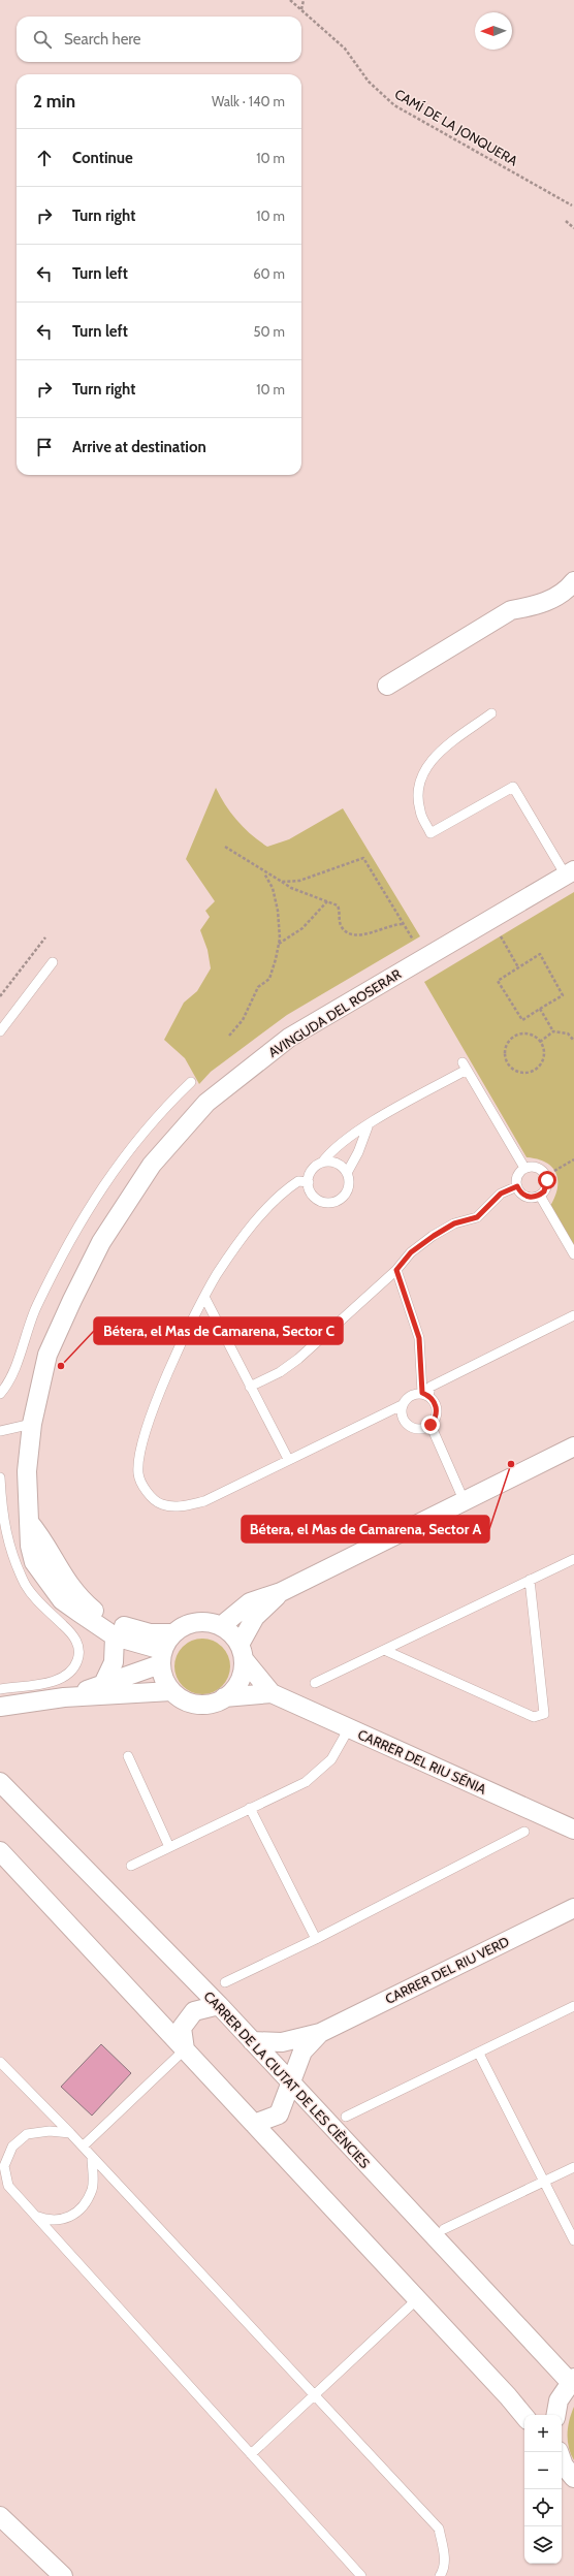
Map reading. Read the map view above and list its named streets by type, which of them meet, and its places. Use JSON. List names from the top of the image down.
{
  "streets": {
    "street": [
      "AVINGUDA DEL ROSERAR",
      "CARRER DEL RIU SÉNIA",
      "CARRER DEL RIU VERD",
      "CARRER DE LA CIUTAT DE LES CIÈNCIES"
    ],
    "path": ["CAMÍ DE LA JONQUERA"]
  },
  "crossings": [
    ["AVINGUDA DEL ROSERAR", "CARRER DEL RIU SÉNIA"],
    ["CARRER DEL RIU VERD", "CARRER DE LA CIUTAT DE LES CIÈNCIES"]
  ],
  "places": ["Bétera, el Mas de Camarena, Sector C", "Bétera, el Mas de Camarena, Sector A"],
  "north": "left",
  "page": {
    "search": "Search here",
    "heading": ["2 min", "Walk · 140 m"],
    "list": [
      ["Continue", "10 m"],
      ["Turn right", "10 m"],
      ["Turn left", "60 m"],
      ["Turn left", "50 m"],
      ["Turn right", "10 m"],
      "Arrive at destination"
    ],
    "map_buttons": ["+", "−"]
  }
}
